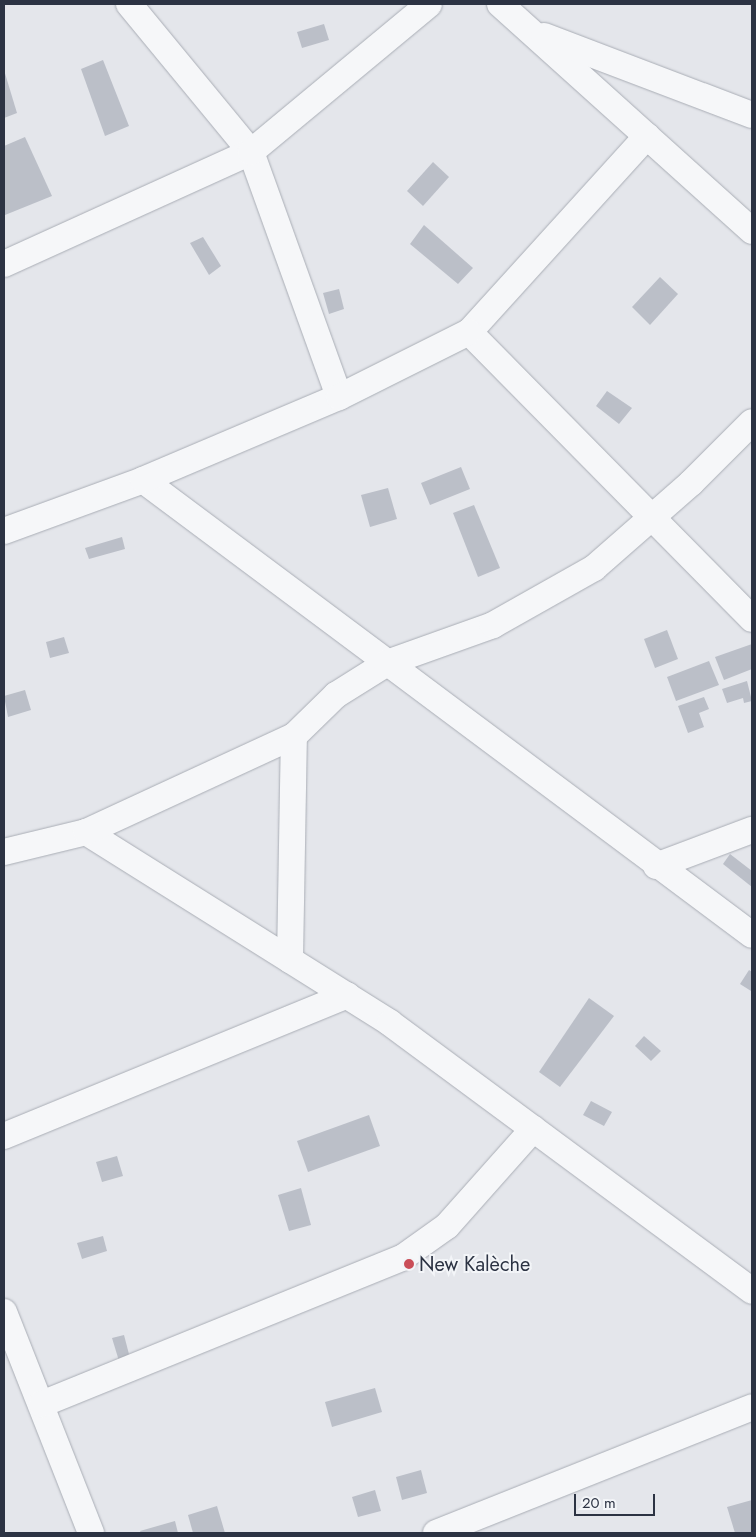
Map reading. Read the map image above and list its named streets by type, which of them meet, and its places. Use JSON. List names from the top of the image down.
{
  "places": ["New Kalèche"],
  "scale_bar": "20 m"
}
